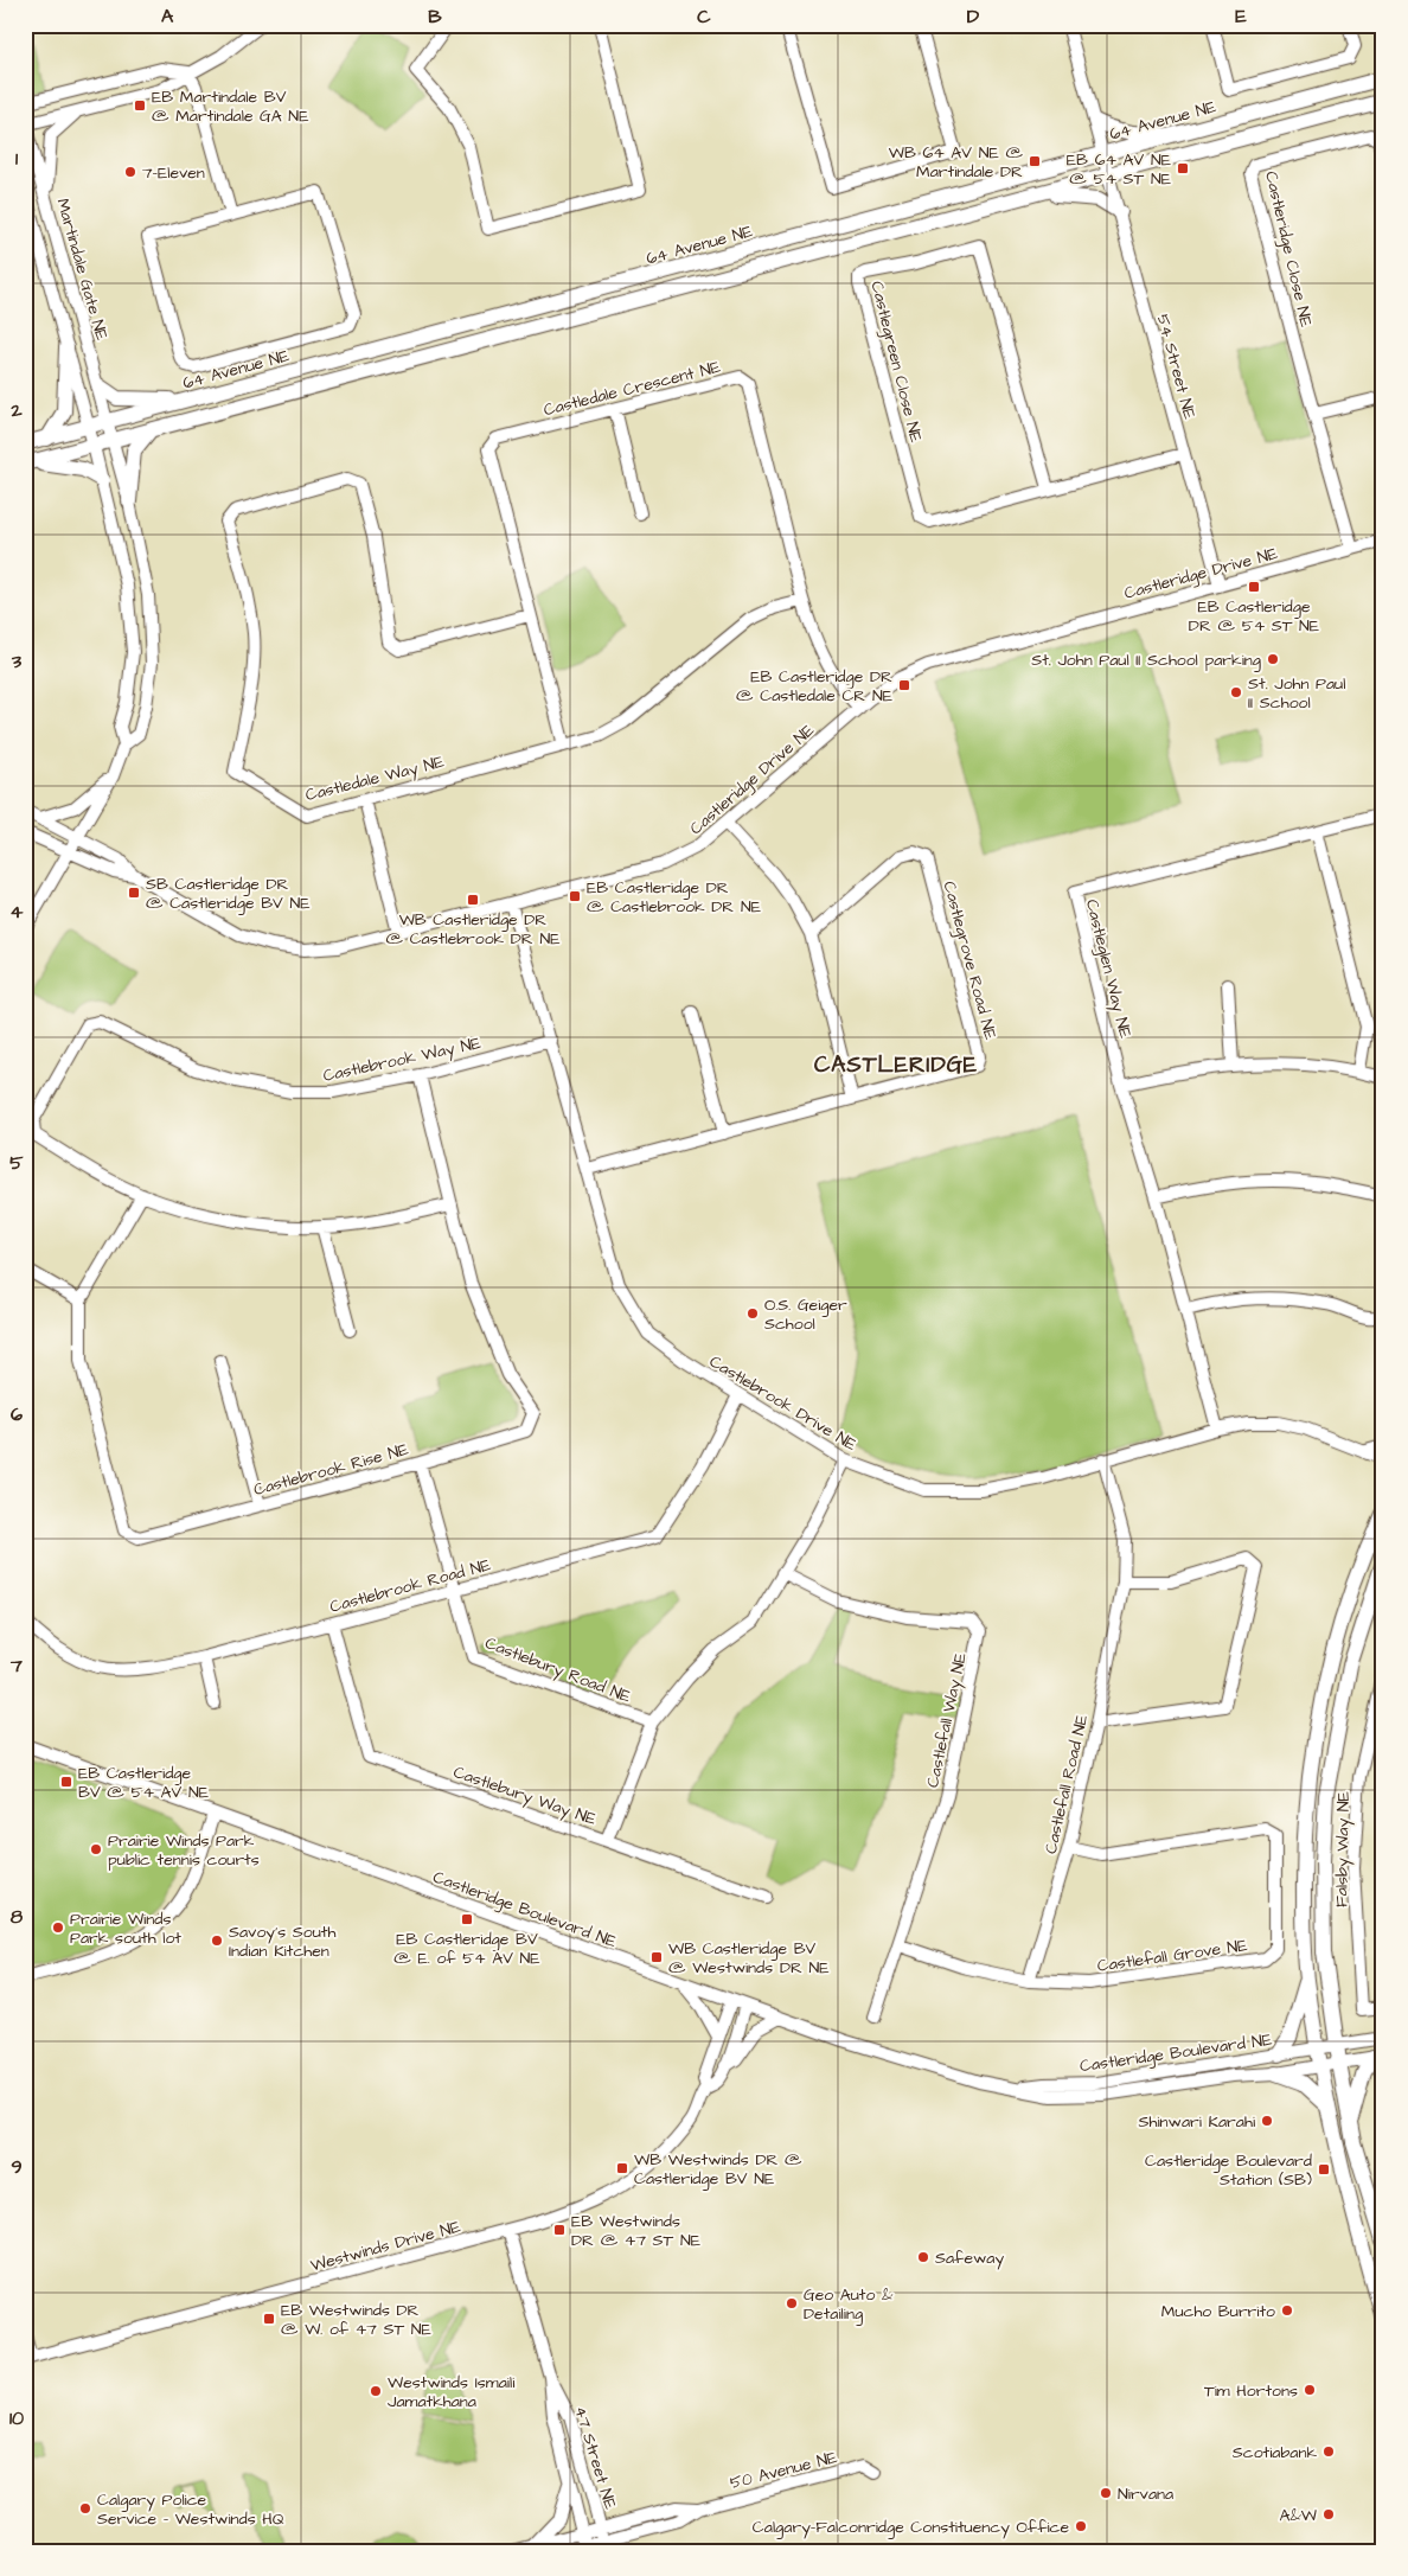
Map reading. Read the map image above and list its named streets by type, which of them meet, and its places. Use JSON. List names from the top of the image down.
{
  "streets": {
    "main road": ["64 Avenue NE"],
    "street": [
      "Castleridge Close NE",
      "Martindale Gate NE",
      "Castlegreen Close NE",
      "54 Street NE",
      "Castledale Crescent NE",
      "Castleridge Drive NE",
      "Castledale Way NE",
      "Castlegrove Road NE",
      "Castleglen Way NE",
      "Castlebrook Way NE",
      "Castlebrook Drive NE",
      "Castlebrook Rise NE",
      "Castlebrook Road NE",
      "Castlebury Road NE",
      "Castlefall Way NE",
      "Castlefall Road NE",
      "Castlebury Way NE",
      "Falsby Way NE",
      "Castleridge Boulevard NE",
      "Castlefall Grove NE",
      "Westwinds Drive NE",
      "47 Street NE",
      "50 Avenue NE"
    ]
  },
  "crossings": [
    ["64 Avenue NE", "Martindale Gate NE"],
    ["64 Avenue NE", "54 Street NE"],
    ["Castleridge Close NE", "Castleridge Drive NE"],
    ["Castlegreen Close NE", "54 Street NE"],
    ["54 Street NE", "Castleridge Drive NE"],
    ["Castledale Crescent NE", "Castleridge Drive NE"],
    ["Castledale Crescent NE", "Castledale Way NE"],
    ["Castleridge Drive NE", "Castlebrook Drive NE"],
    ["Castlegrove Road NE", "Castlebrook Drive NE"],
    ["Castleglen Way NE", "Castlebrook Drive NE"],
    ["Castlebrook Way NE", "Castlebrook Drive NE"],
    ["Castlebrook Way NE", "Castlebrook Rise NE"],
    ["Castlebrook Drive NE", "Castlebrook Road NE"],
    ["Castlebrook Drive NE", "Castlefall Road NE"],
    ["Castlebrook Drive NE", "Castlebury Way NE"],
    ["Castlebrook Rise NE", "Castlebury Road NE"],
    ["Castlebrook Road NE", "Castlebury Road NE"],
    ["Castlebrook Road NE", "Castlebury Way NE"],
    ["Castlebury Road NE", "Castlebury Way NE"],
    ["Castlefall Way NE", "Castlebury Way NE"],
    ["Castlefall Road NE", "Castlefall Grove NE"],
    ["Castleridge Boulevard NE", "Westwinds Drive NE"],
    ["Westwinds Drive NE", "47 Street NE"],
    ["47 Street NE", "50 Avenue NE"]
  ],
  "districts": ["CASTLERIDGE"],
  "places": {
    "transit": [
      "EB Martindale BV @ Martindale GA NE",
      "WB 64 AV NE @ Martindale DR",
      "EB 64 AV NE @ 54 ST NE",
      "EB Castleridge DR @ 54 ST NE",
      "EB Castleridge DR @ Castledale CR NE",
      "SB Castleridge DR @ Castleridge BV NE",
      "EB Castleridge DR @ Castlebrook DR NE",
      "WB Castleridge DR @ Castlebrook DR NE",
      "EB Castleridge BV @ 54 AV NE",
      "EB Castleridge BV @ E. of 54 AV NE",
      "WB Castleridge BV @ Westwinds DR NE",
      "WB Westwinds DR @ Castleridge BV NE",
      "Castleridge Boulevard Station (SB)",
      "EB Westwinds DR @ 47 ST NE",
      "EB Westwinds DR @ W. of 47 ST NE"
    ],
    "other": [
      "7-Eleven",
      "St. John Paul II School parking",
      "St. John Paul II School",
      "O.S. Geiger School",
      "Prairie Winds Park public tennis courts",
      "Prairie Winds Park south lot",
      "Savoy's South Indian Kitchen",
      "Shinwari Karahi",
      "Safeway",
      "Geo Auto & Detailing",
      "Mucho Burrito",
      "Tim Hortons",
      "Westwinds Ismaili Jamatkhana",
      "Scotiabank",
      "Nirvana",
      "Calgary Police Service - Westwinds HQ",
      "A&W",
      "Calgary-Falconridge Constituency Office"
    ]
  },
  "grid": {
    "columns": [
      "A",
      "B",
      "C",
      "D",
      "E"
    ],
    "rows": [
      "1",
      "2",
      "3",
      "4",
      "5",
      "6",
      "7",
      "8",
      "9",
      "10"
    ]
  }
}
